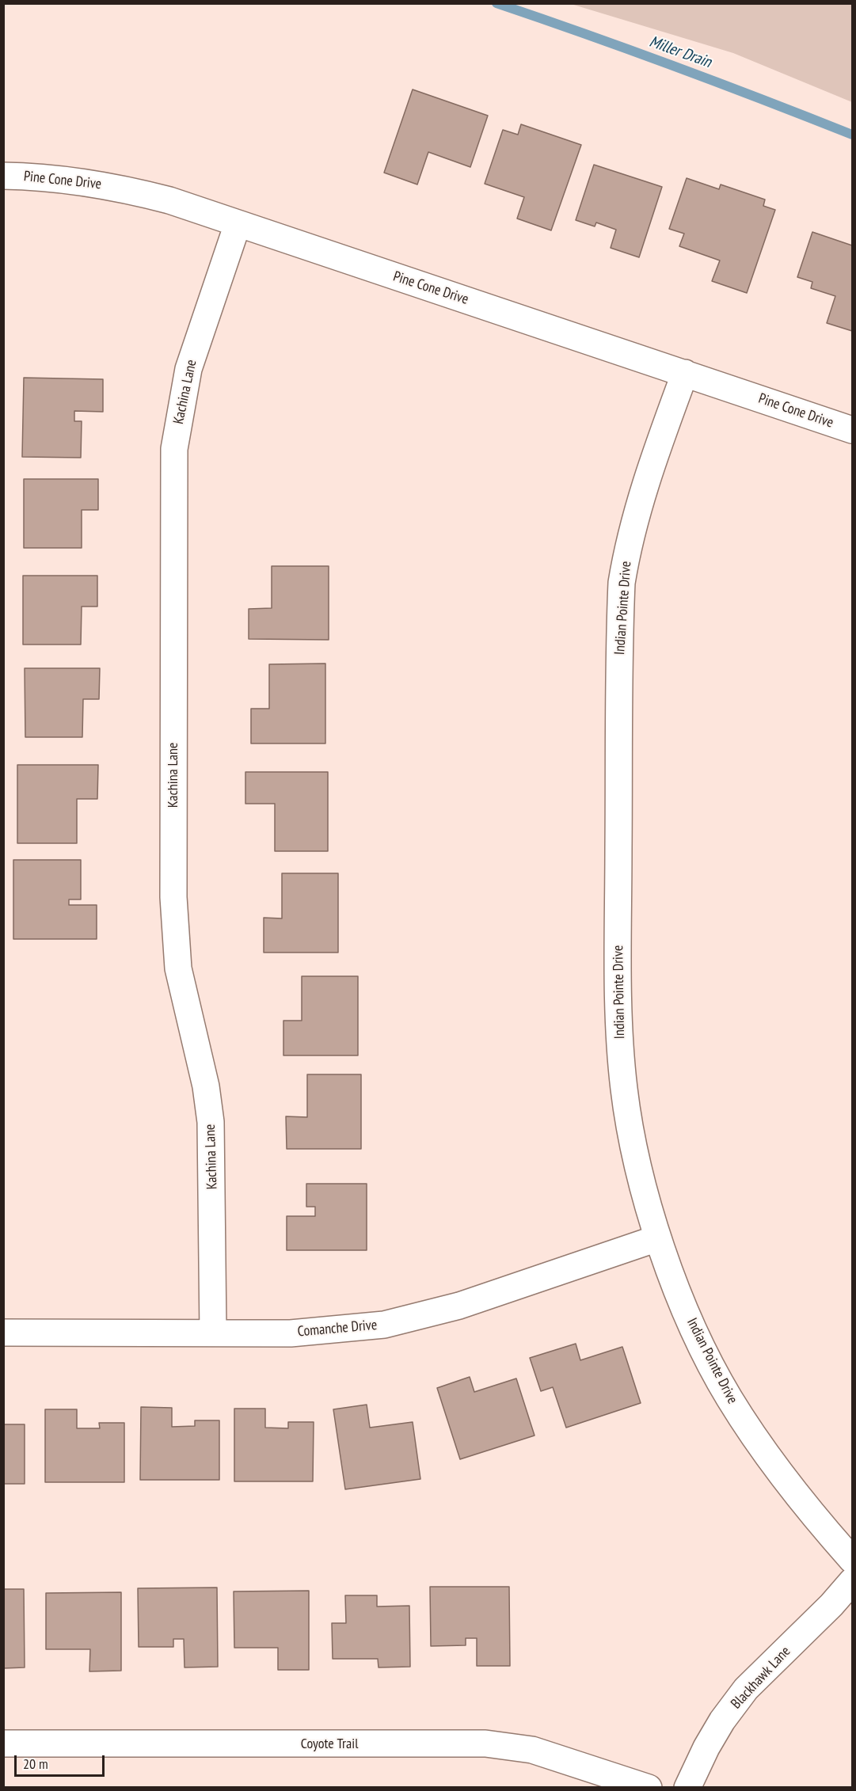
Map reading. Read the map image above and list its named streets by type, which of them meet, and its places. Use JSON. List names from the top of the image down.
{
  "streets": {
    "street": [
      "Pine Cone Drive",
      "Kachina Lane",
      "Indian Pointe Drive",
      "Comanche Drive",
      "Blackhawk Lane",
      "Coyote Trail"
    ]
  },
  "crossings": [
    ["Pine Cone Drive", "Kachina Lane"],
    ["Pine Cone Drive", "Indian Pointe Drive"],
    ["Kachina Lane", "Comanche Drive"],
    ["Indian Pointe Drive", "Comanche Drive"]
  ],
  "water": ["Miller Drain"],
  "scale_bar": "20 m"
}
